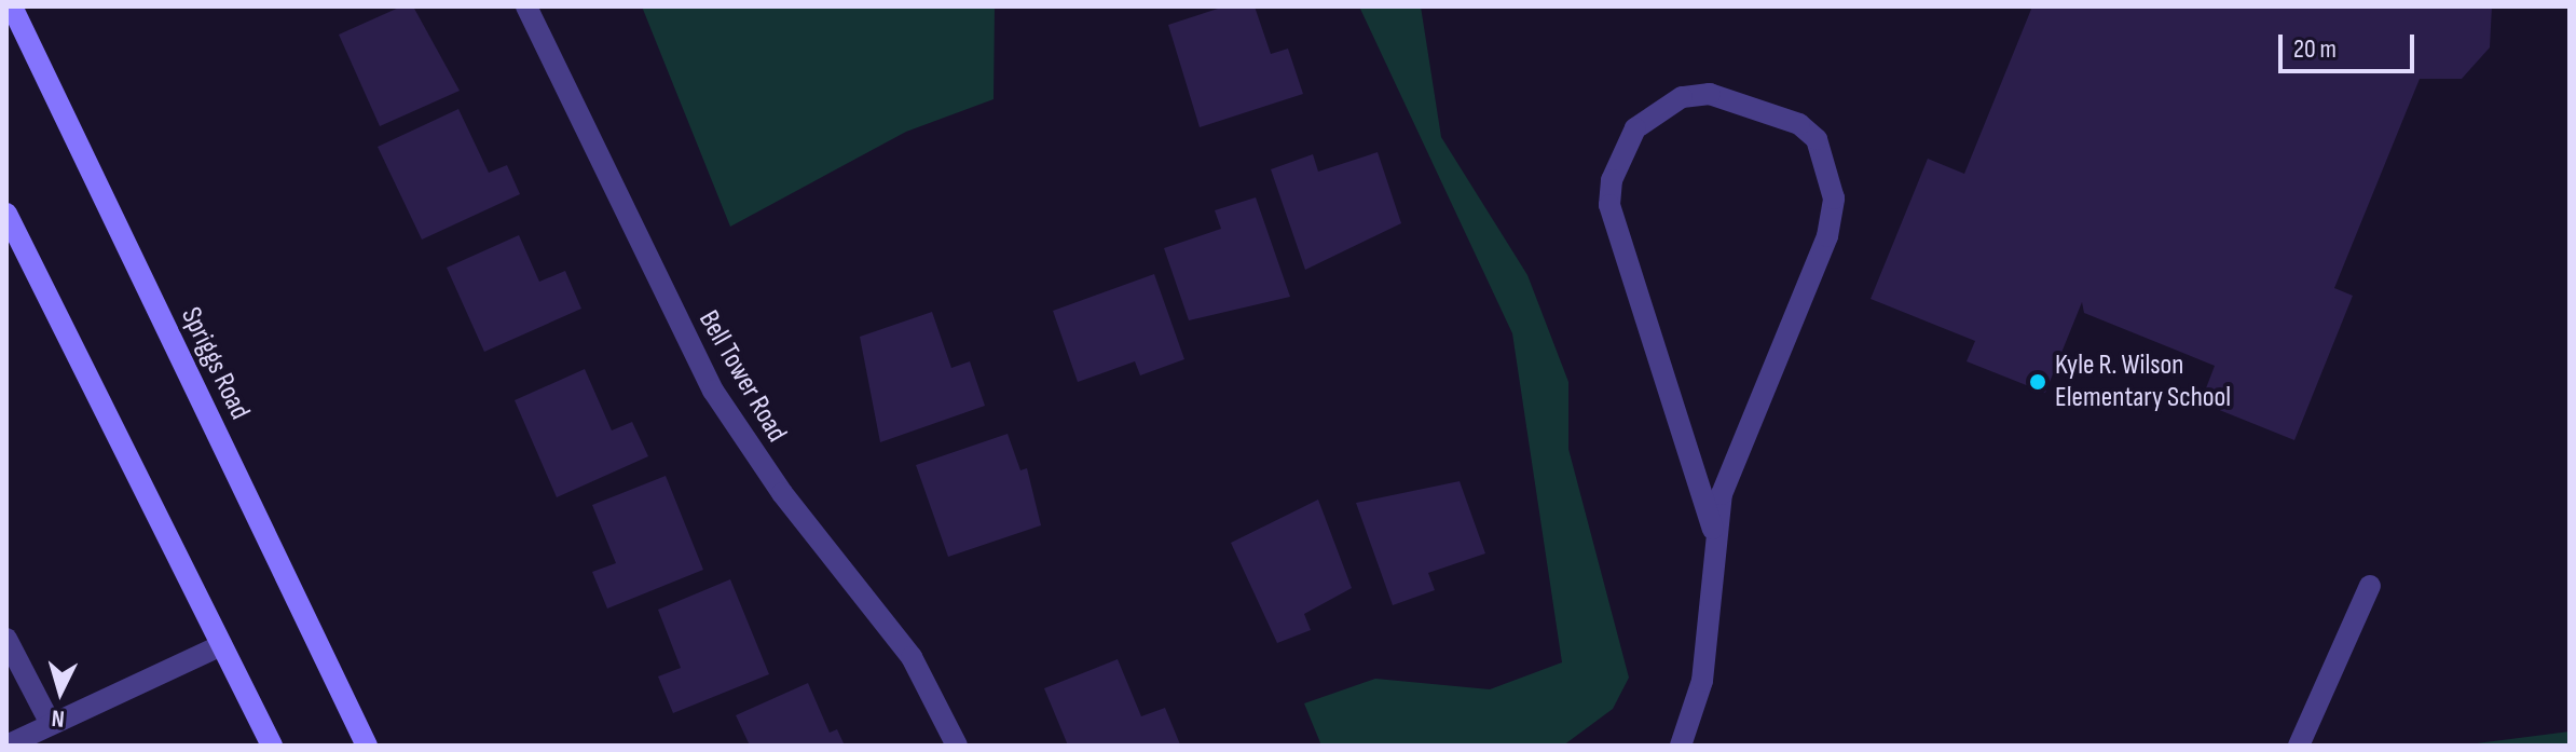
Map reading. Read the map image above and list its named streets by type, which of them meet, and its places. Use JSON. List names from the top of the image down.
{
  "streets": {
    "main road": ["Spriggs Road"],
    "street": ["Bell Tower Road"]
  },
  "places": ["Kyle R. Wilson Elementary School"],
  "scale_bar": "20 m",
  "north": "bottom"
}
